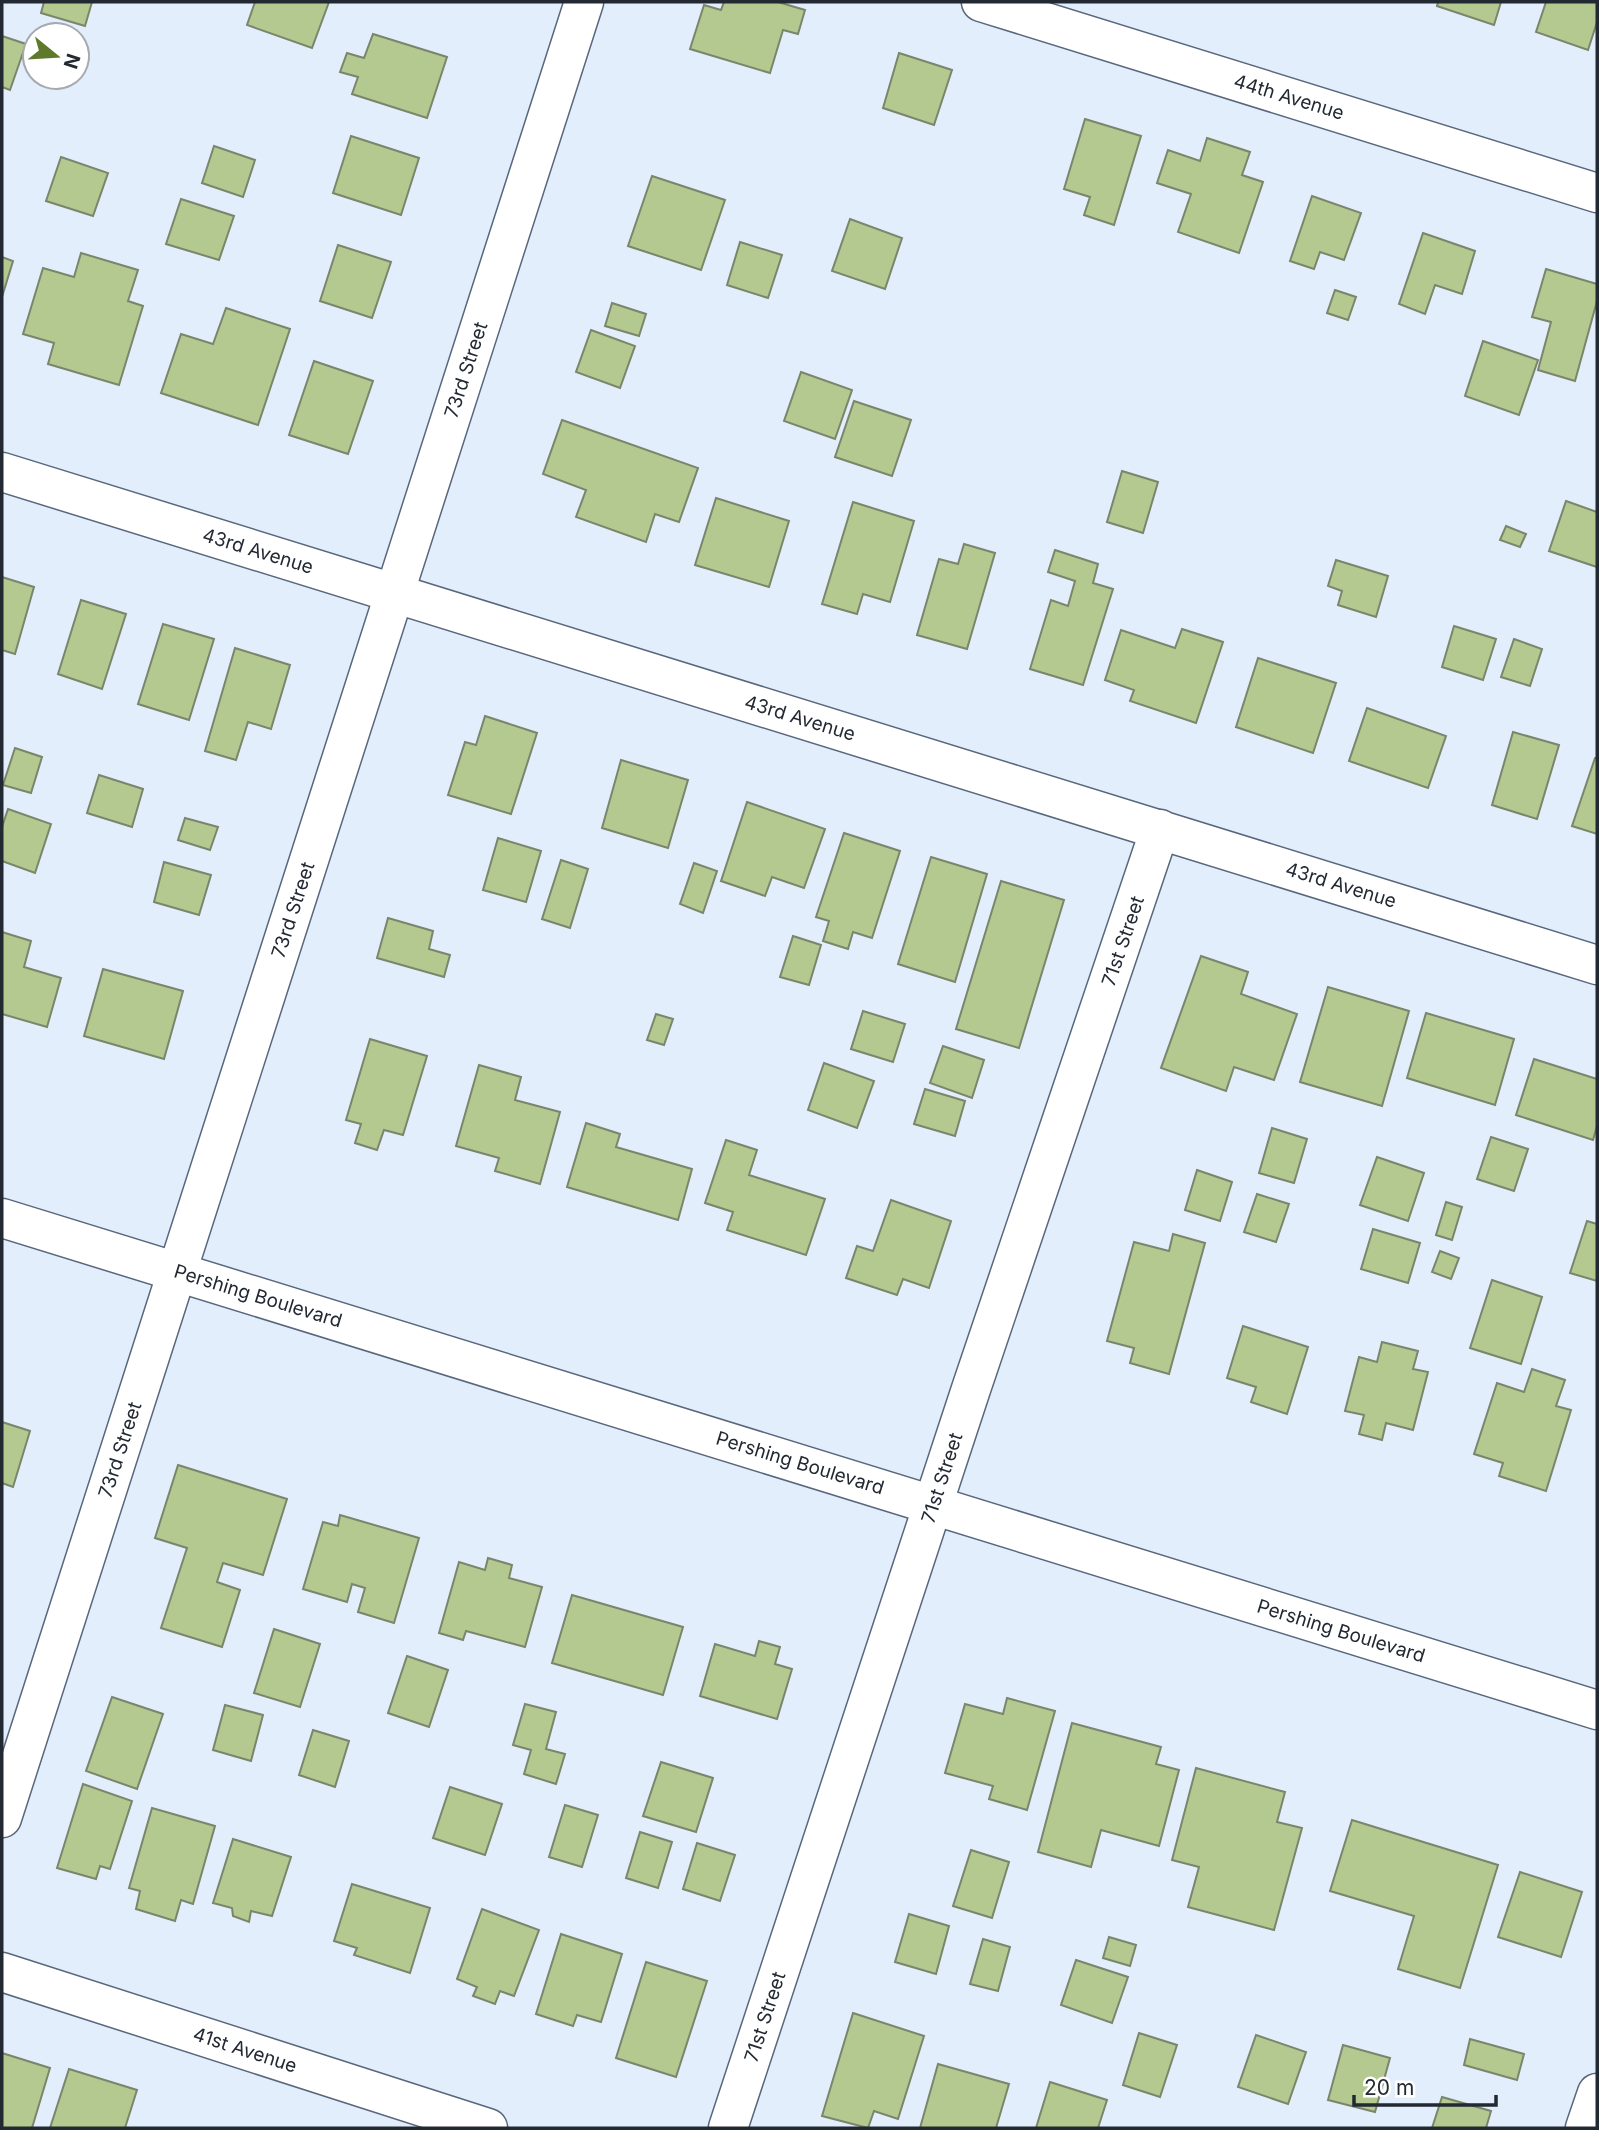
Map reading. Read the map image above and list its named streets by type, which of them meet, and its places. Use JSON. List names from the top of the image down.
{
  "streets": {
    "street": [
      "44th Avenue",
      "73rd Street",
      "43rd Avenue",
      "71st Street",
      "Pershing Boulevard",
      "41st Avenue"
    ]
  },
  "crossings": [
    ["73rd Street", "43rd Avenue"],
    ["73rd Street", "Pershing Boulevard"],
    ["43rd Avenue", "71st Street"],
    ["71st Street", "Pershing Boulevard"]
  ],
  "scale_bar": "20 m",
  "north": "right"
}
